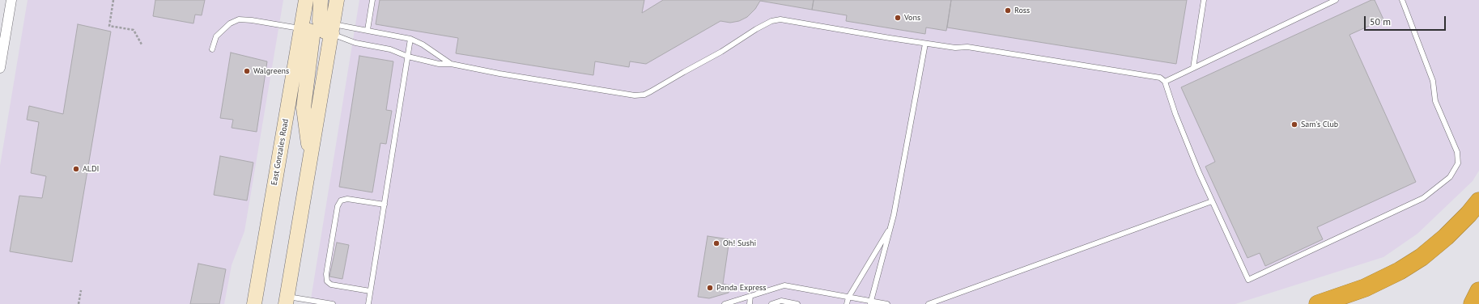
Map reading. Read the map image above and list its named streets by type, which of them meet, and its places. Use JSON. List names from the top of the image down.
{
  "streets": {
    "main road": ["East Gonzales Road"]
  },
  "places": [
    "Ross",
    "Vons",
    "Walgreens",
    "Sam's Club",
    "ALDI",
    "Oh! Sushi",
    "Panda Express"
  ],
  "scale_bar": "50 m"
}
